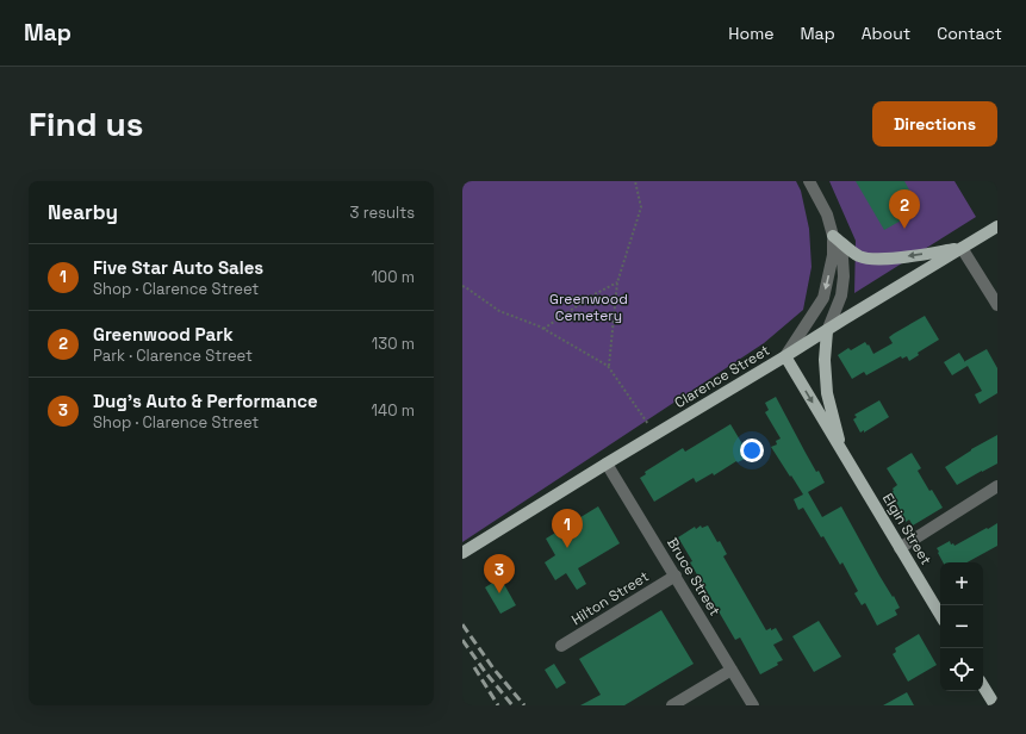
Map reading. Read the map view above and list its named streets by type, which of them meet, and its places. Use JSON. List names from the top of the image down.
{
  "streets": {
    "main road": ["Clarence Street", "Elgin Street"],
    "street": ["Bruce Street", "Hilton Street"]
  },
  "crossings": [
    ["Clarence Street", "Elgin Street"],
    ["Clarence Street", "Bruce Street"],
    ["Bruce Street", "Hilton Street"]
  ],
  "parks": ["Greenwood Cemetery"],
  "page": {
    "header": "Map",
    "nav": [
      "Home",
      "Map",
      "About",
      "Contact"
    ],
    "buttons": "Directions",
    "title": "Find us",
    "heading": ["Nearby", "3 results"],
    "pins": ["2", "1", "3"],
    "list": [
      {
        "mark": "1",
        "name": "Five Star Auto Sales",
        "note": "Shop · Clarence Street",
        "value": "100 m"
      },
      {
        "mark": "2",
        "name": "Greenwood Park",
        "note": "Park · Clarence Street",
        "value": "130 m"
      },
      {
        "mark": "3",
        "name": "Dug's Auto & Performance",
        "note": "Shop · Clarence Street",
        "value": "140 m"
      }
    ],
    "map_buttons": ["+", "−"]
  }
}
